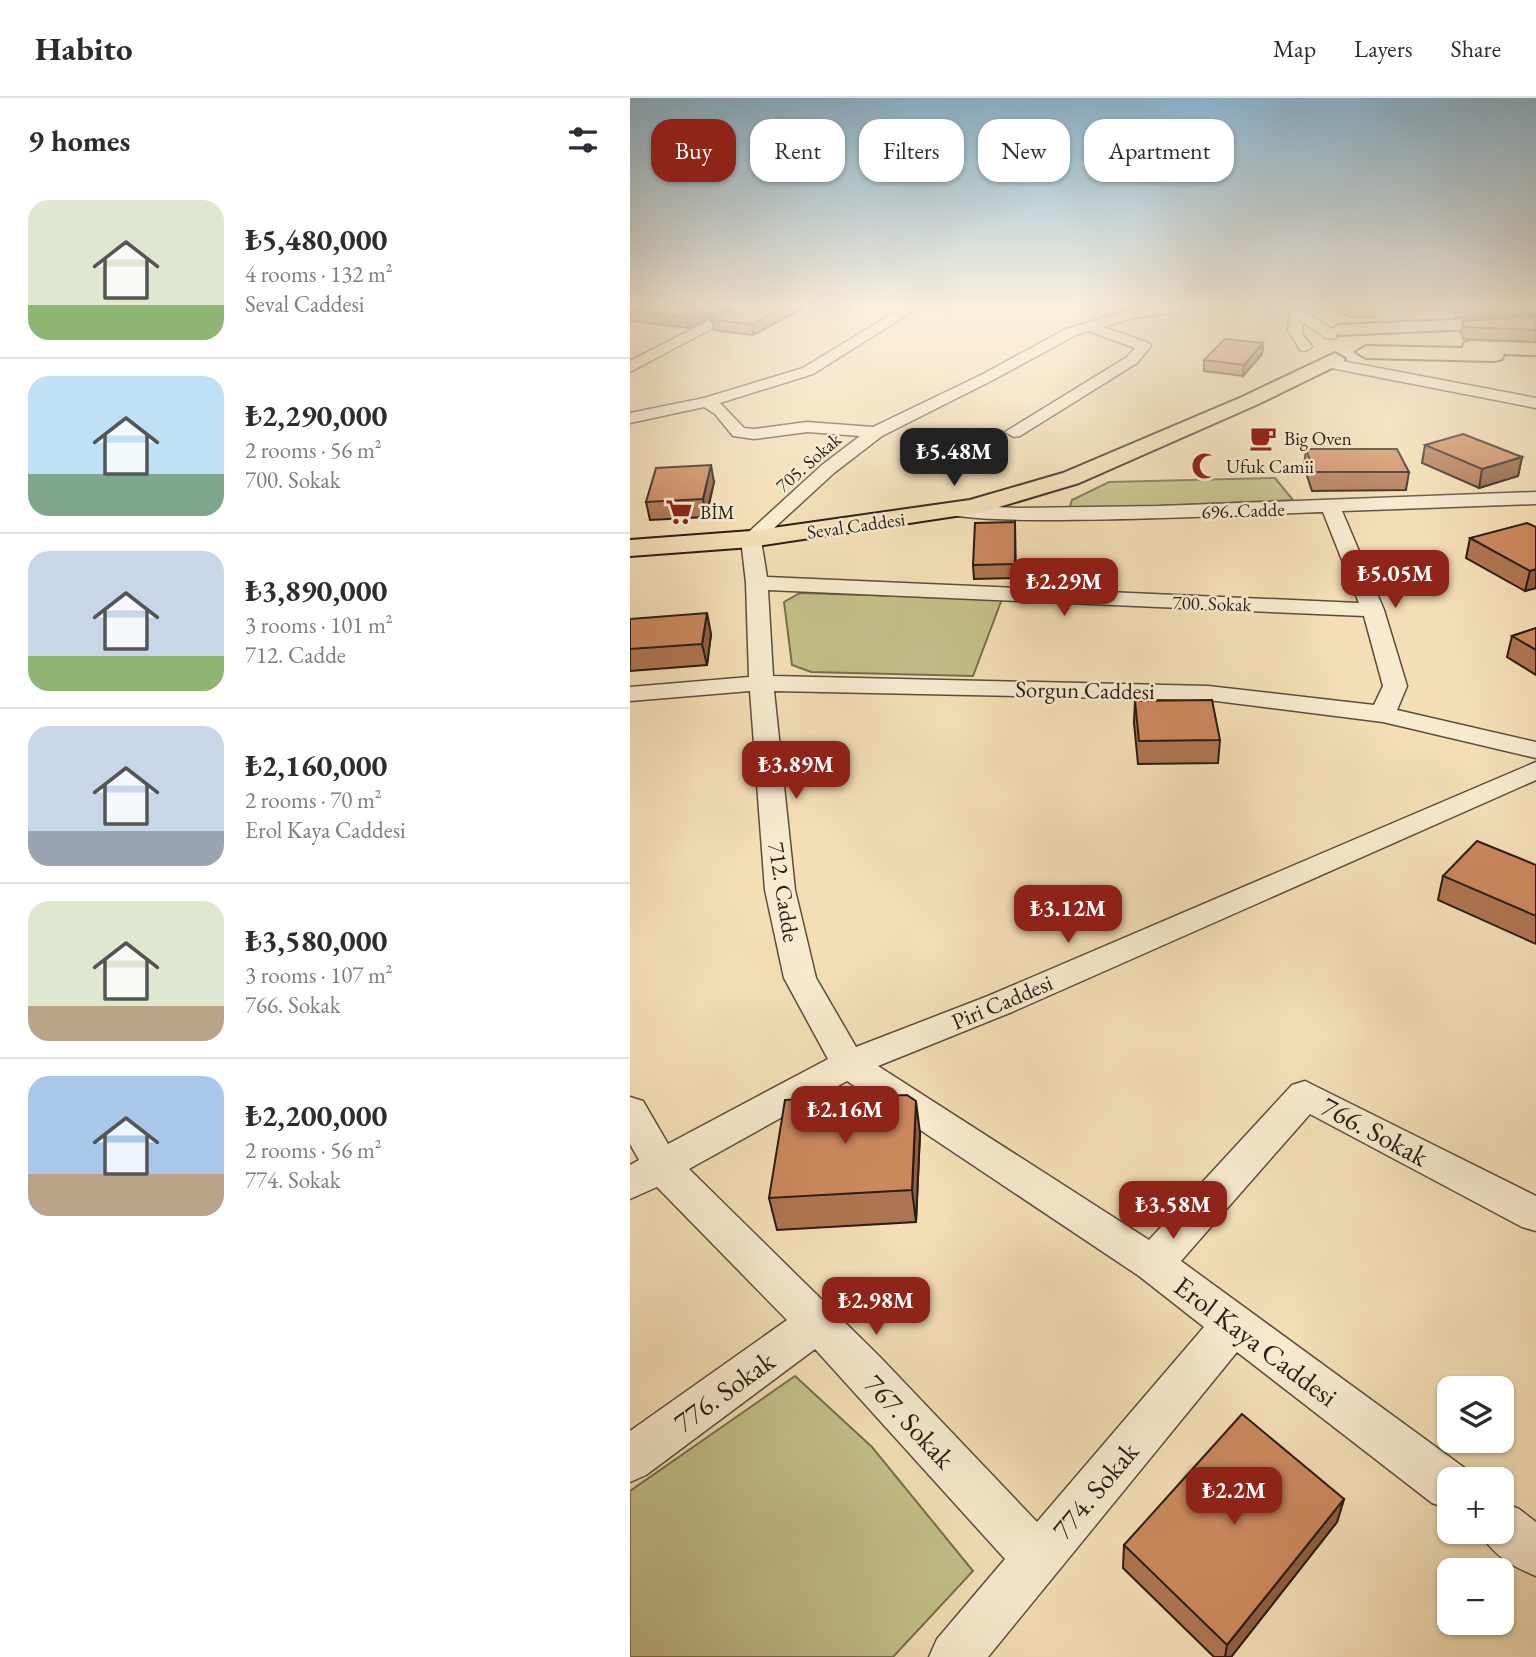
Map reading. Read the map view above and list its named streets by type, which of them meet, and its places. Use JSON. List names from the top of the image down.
{
  "streets": {
    "main road": ["Seval Caddesi"],
    "street": [
      "705. Sokak",
      "696. Cadde",
      "700. Sokak",
      "Sorgun Caddesi",
      "712. Cadde",
      "Piri Caddesi",
      "766. Sokak",
      "Erol Kaya Caddesi",
      "776. Sokak",
      "767. Sokak",
      "774. Sokak"
    ]
  },
  "crossings": [
    ["705. Sokak", "Seval Caddesi"],
    ["705. Sokak", "712. Cadde"],
    ["696. Cadde", "Seval Caddesi"],
    ["Seval Caddesi", "712. Cadde"],
    ["700. Sokak", "712. Cadde"],
    ["Sorgun Caddesi", "712. Cadde"],
    ["712. Cadde", "Piri Caddesi"],
    ["712. Cadde", "Erol Kaya Caddesi"],
    ["Piri Caddesi", "Erol Kaya Caddesi"],
    ["Piri Caddesi", "767. Sokak"],
    ["766. Sokak", "Erol Kaya Caddesi"],
    ["Erol Kaya Caddesi", "774. Sokak"],
    ["776. Sokak", "767. Sokak"],
    ["767. Sokak", "774. Sokak"]
  ],
  "places": {
    "cafe": ["Big Oven"],
    "mosque": ["Ufuk Camii"],
    "supermarket": ["BİM"]
  },
  "page": {
    "header": "Habito",
    "nav": ["Map", "Layers", "Share"],
    "heading": "9 homes",
    "chip": [
      "Buy",
      "Rent",
      "Filters",
      "New",
      "Apartment"
    ],
    "list": [
      {
        "name": "₺5,480,000",
        "note": "4 rooms · 132 m² · Seval Caddesi"
      },
      {
        "name": "₺2,290,000",
        "note": "2 rooms · 56 m² · 700. Sokak"
      },
      {
        "name": "₺3,890,000",
        "note": "3 rooms · 101 m² · 712. Cadde"
      },
      {
        "name": "₺2,160,000",
        "note": "2 rooms · 70 m² · Erol Kaya Caddesi"
      },
      {
        "name": "₺3,580,000",
        "note": "3 rooms · 107 m² · 766. Sokak"
      },
      {
        "name": "₺2,200,000",
        "note": "2 rooms · 56 m² · 774. Sokak"
      }
    ],
    "price": [
      "₺5.48M",
      "₺5.05M",
      "₺2.29M",
      "₺3.89M",
      "₺3.12M",
      "₺2.16M",
      "₺3.58M",
      "₺2.98M",
      "₺2.2M"
    ],
    "map_buttons": ["+", "−"]
  }
}
